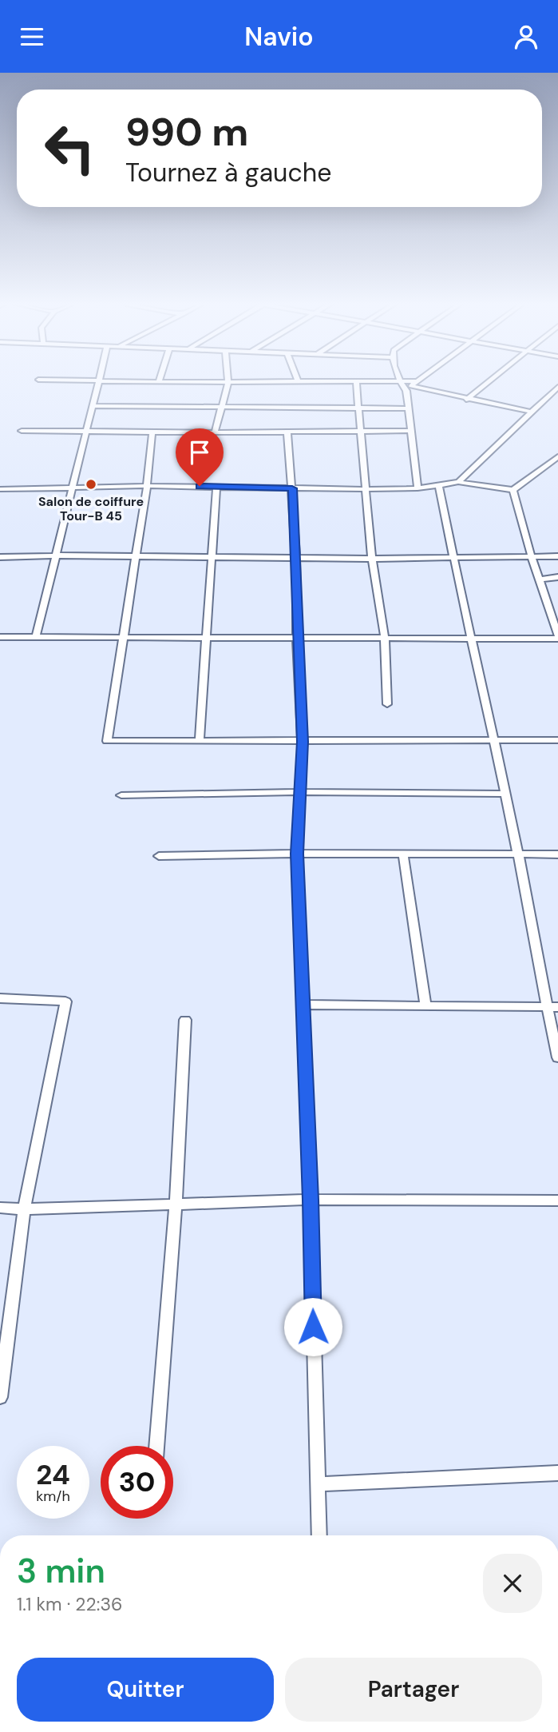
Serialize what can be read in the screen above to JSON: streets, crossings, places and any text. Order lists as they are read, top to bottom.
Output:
{
  "places": ["Salon de coiffure Tour-B 45"],
  "page": {
    "header": "Navio",
    "turn": ["990 m", "Tournez à gauche"],
    "speed": "24 km/h",
    "limit": "30",
    "heading": ["3 min", "1.1 km · 22:36"],
    "buttons": ["Quitter", "Partager"]
  }
}
